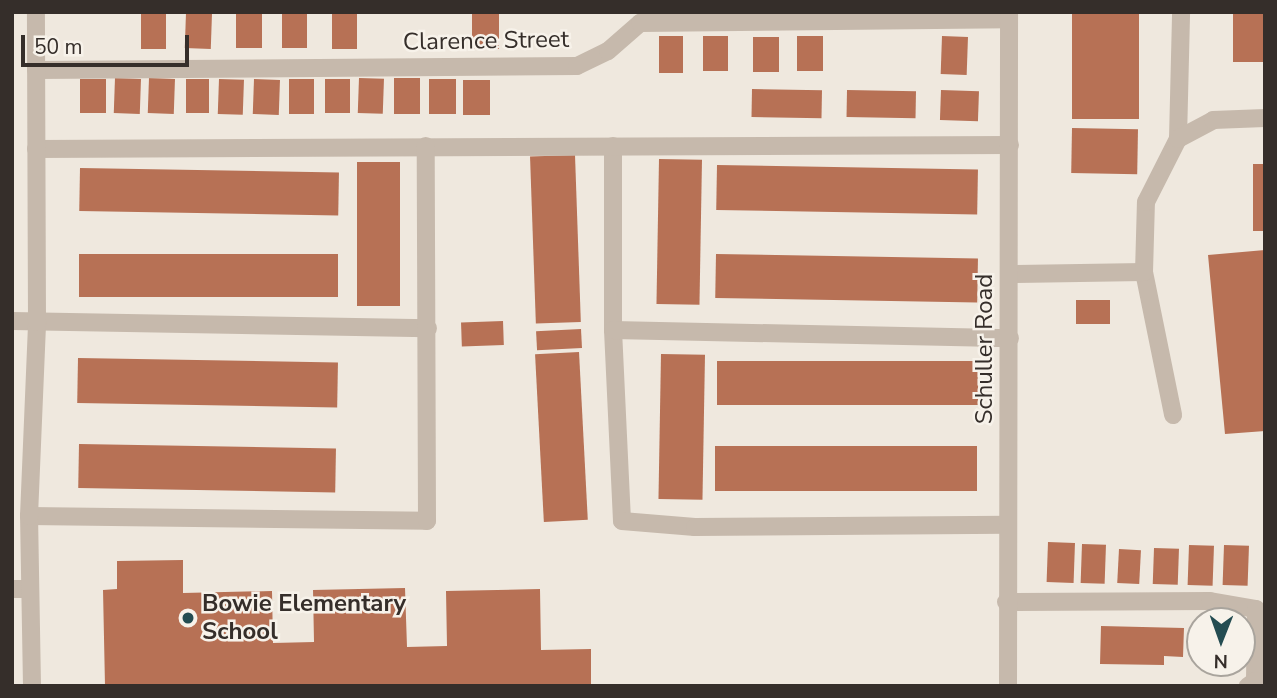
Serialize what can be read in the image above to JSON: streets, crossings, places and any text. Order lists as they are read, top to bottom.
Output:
{
  "streets": {
    "street": ["Clarence Street", "Schuller Road"]
  },
  "crossings": [
    ["Clarence Street", "Schuller Road"]
  ],
  "places": ["Bowie Elementary School"],
  "scale_bar": "50 m",
  "north": "bottom"
}
